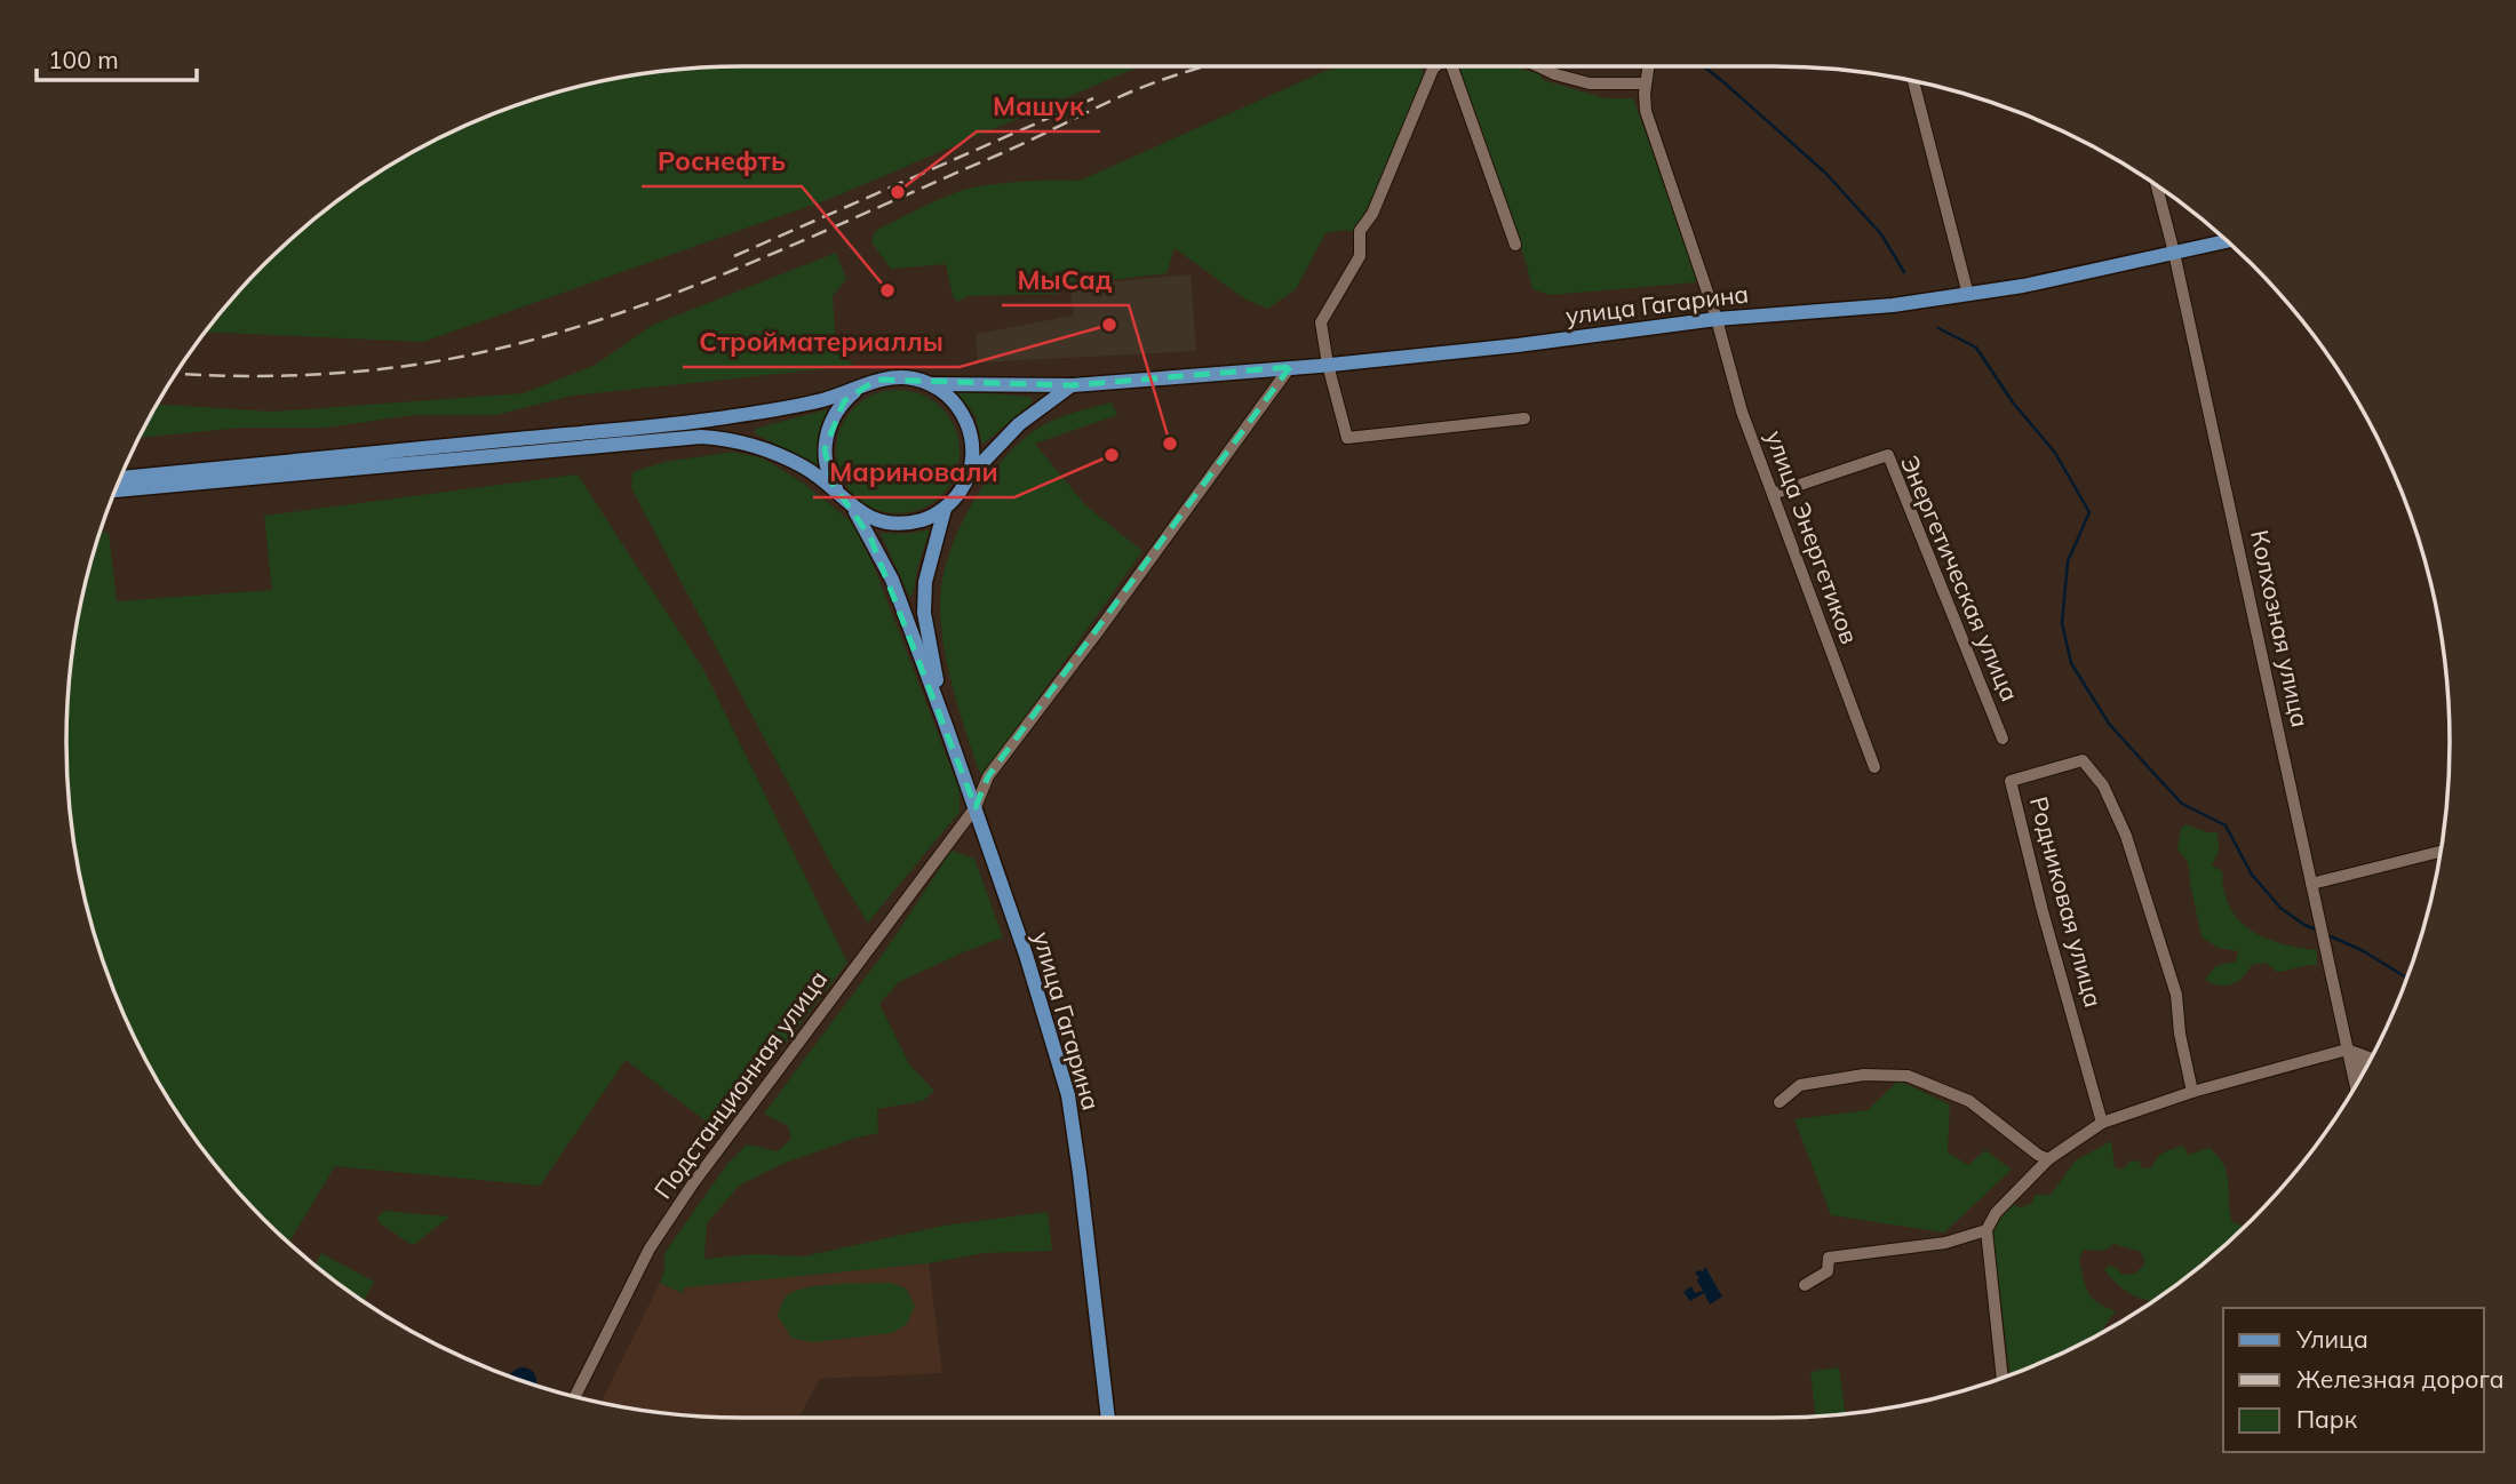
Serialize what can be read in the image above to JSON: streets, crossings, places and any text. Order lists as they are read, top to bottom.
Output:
{
  "streets": {
    "main road": ["улица Гагарина"],
    "street": [
      "улица Энергетиков",
      "Энергетическая улица",
      "Колхозная улица",
      "Родниковая улица",
      "Подстанционная улица"
    ]
  },
  "crossings": [
    ["улица Гагарина", "улица Энергетиков"],
    ["улица Гагарина", "Колхозная улица"],
    ["улица Гагарина", "Подстанционная улица"],
    ["улица Энергетиков", "Энергетическая улица"]
  ],
  "places": [
    "Машук",
    "Роснефть",
    "Стройматериаллы",
    "МыСад",
    "Мариновали"
  ],
  "legend": ["Улица", "Железная дорога", "Парк"],
  "scale_bar": "100 m"
}
